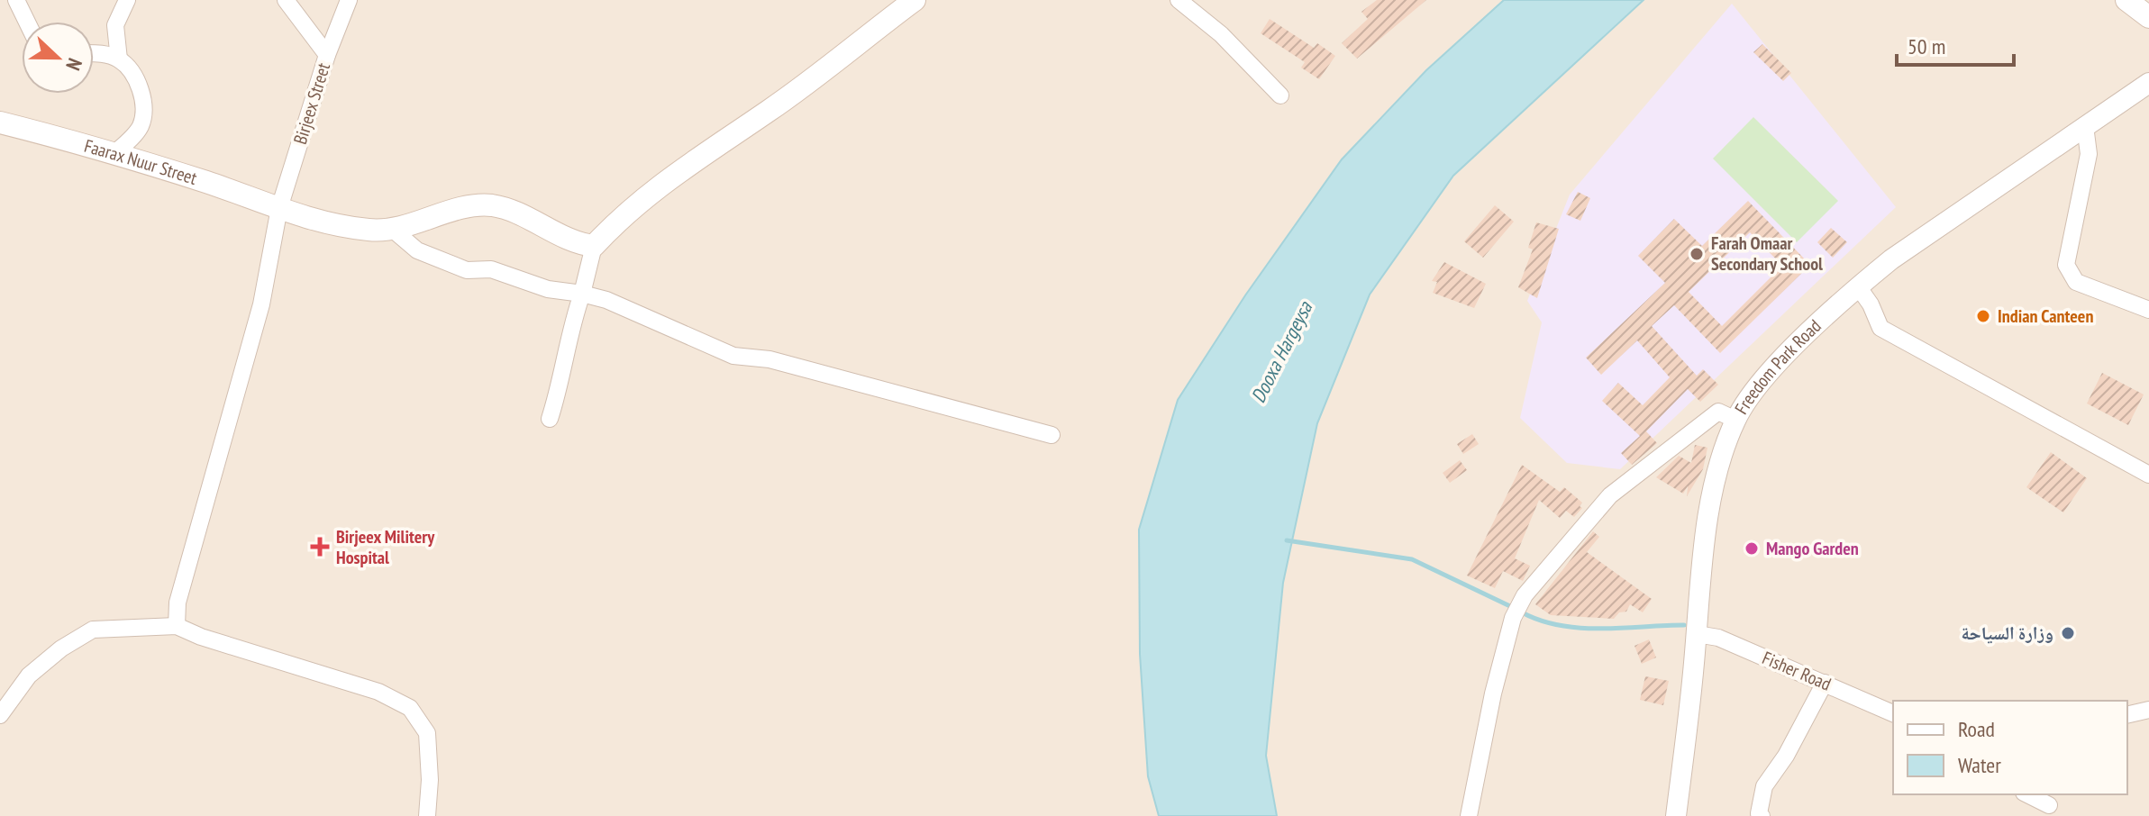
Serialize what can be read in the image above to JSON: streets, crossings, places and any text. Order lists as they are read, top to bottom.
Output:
{
  "streets": {
    "main road": ["Faarax Nuur Street"],
    "street": ["Birjeex Street", "Freedom Park Road", "Fisher Road"]
  },
  "crossings": [
    ["Birjeex Street", "Faarax Nuur Street"],
    ["Freedom Park Road", "Fisher Road"]
  ],
  "water": ["Dooxa Hargeysa"],
  "places": {
    "other": [
      "Farah Omaar Secondary School",
      "Indian Canteen",
      "Mango Garden",
      "وزارة السياحة"
    ],
    "health": ["Birjeex Militery Hospital"]
  },
  "legend": ["Road", "Water"],
  "scale_bar": "50 m",
  "north": "right"
}
